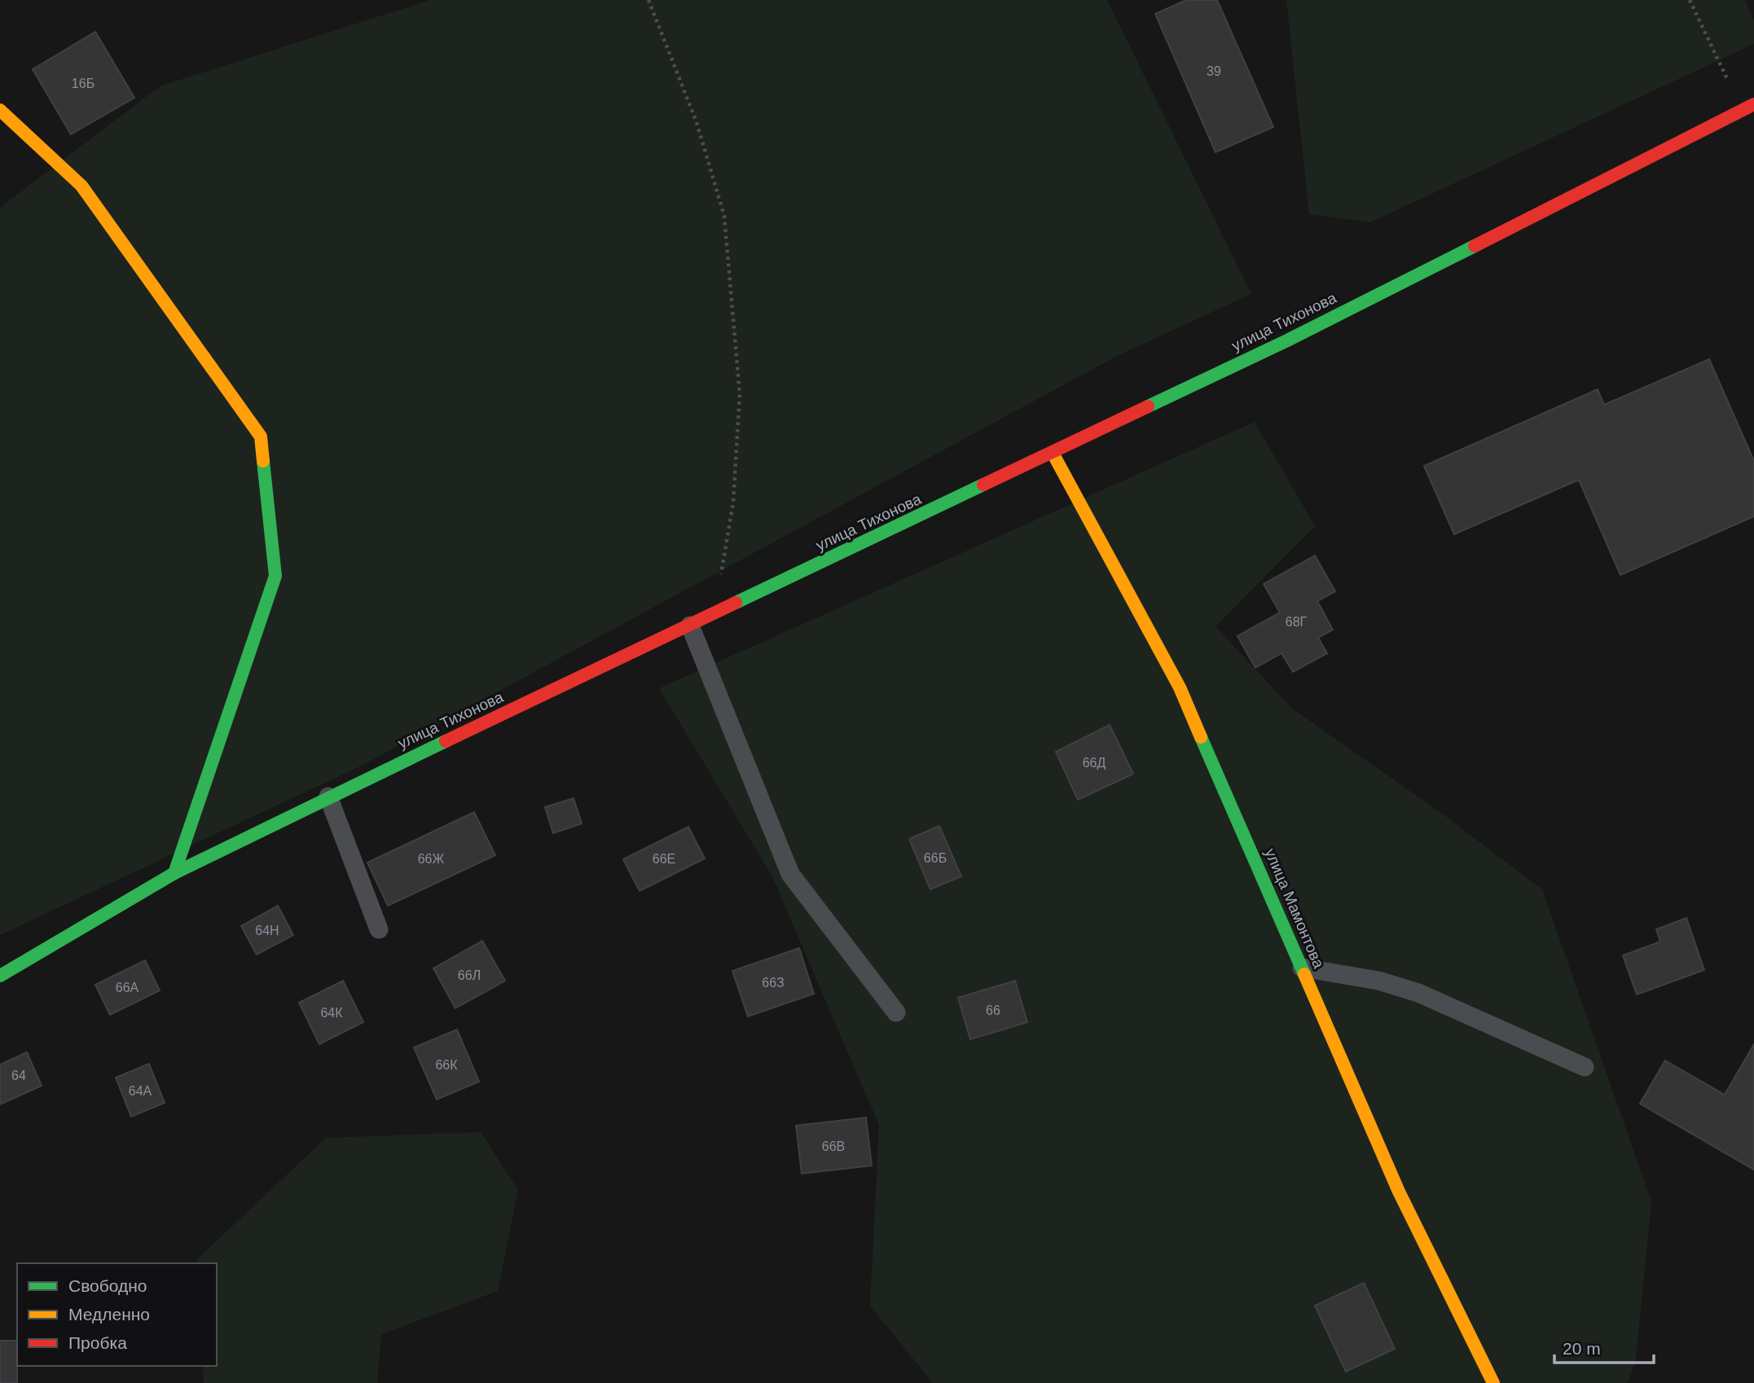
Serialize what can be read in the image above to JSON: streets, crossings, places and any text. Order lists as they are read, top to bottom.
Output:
{
  "streets": {
    "street": ["улица Тихонова", "улица Мамонтова"]
  },
  "crossings": [
    ["улица Тихонова", "улица Мамонтова"]
  ],
  "house_numbers": [
    "39",
    "16Б",
    "68Г",
    "66Д",
    "66Б",
    "66Ж",
    "66Е",
    "64Н",
    "66Л",
    "66З",
    "66А",
    "66",
    "64К",
    "66К",
    "64",
    "64А",
    "66В"
  ],
  "legend": ["Свободно", "Медленно", "Пробка"],
  "scale_bar": "20 m"
}
